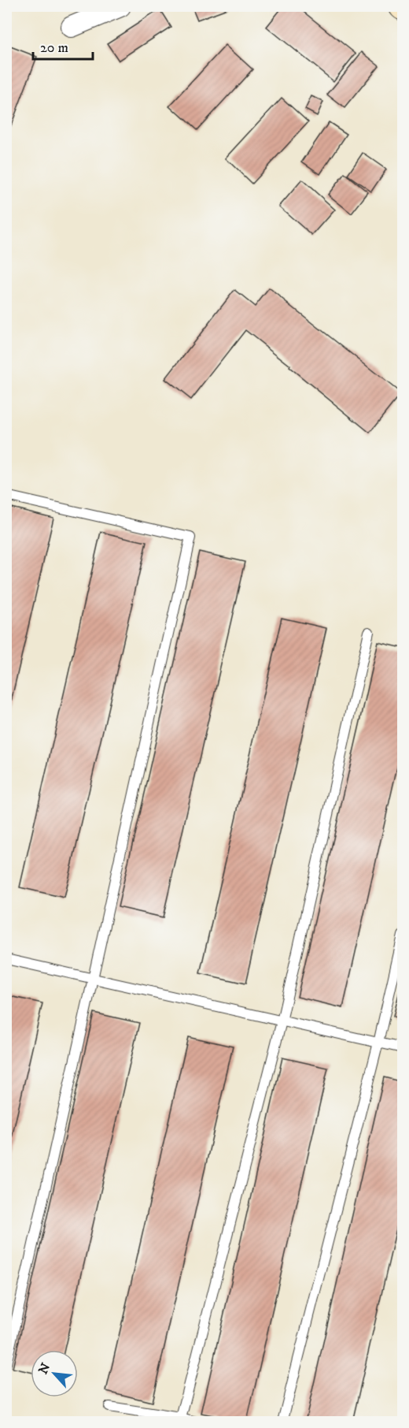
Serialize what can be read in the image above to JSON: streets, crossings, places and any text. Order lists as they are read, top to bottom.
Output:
{
  "scale_bar": "20 m",
  "north": "top left"
}
